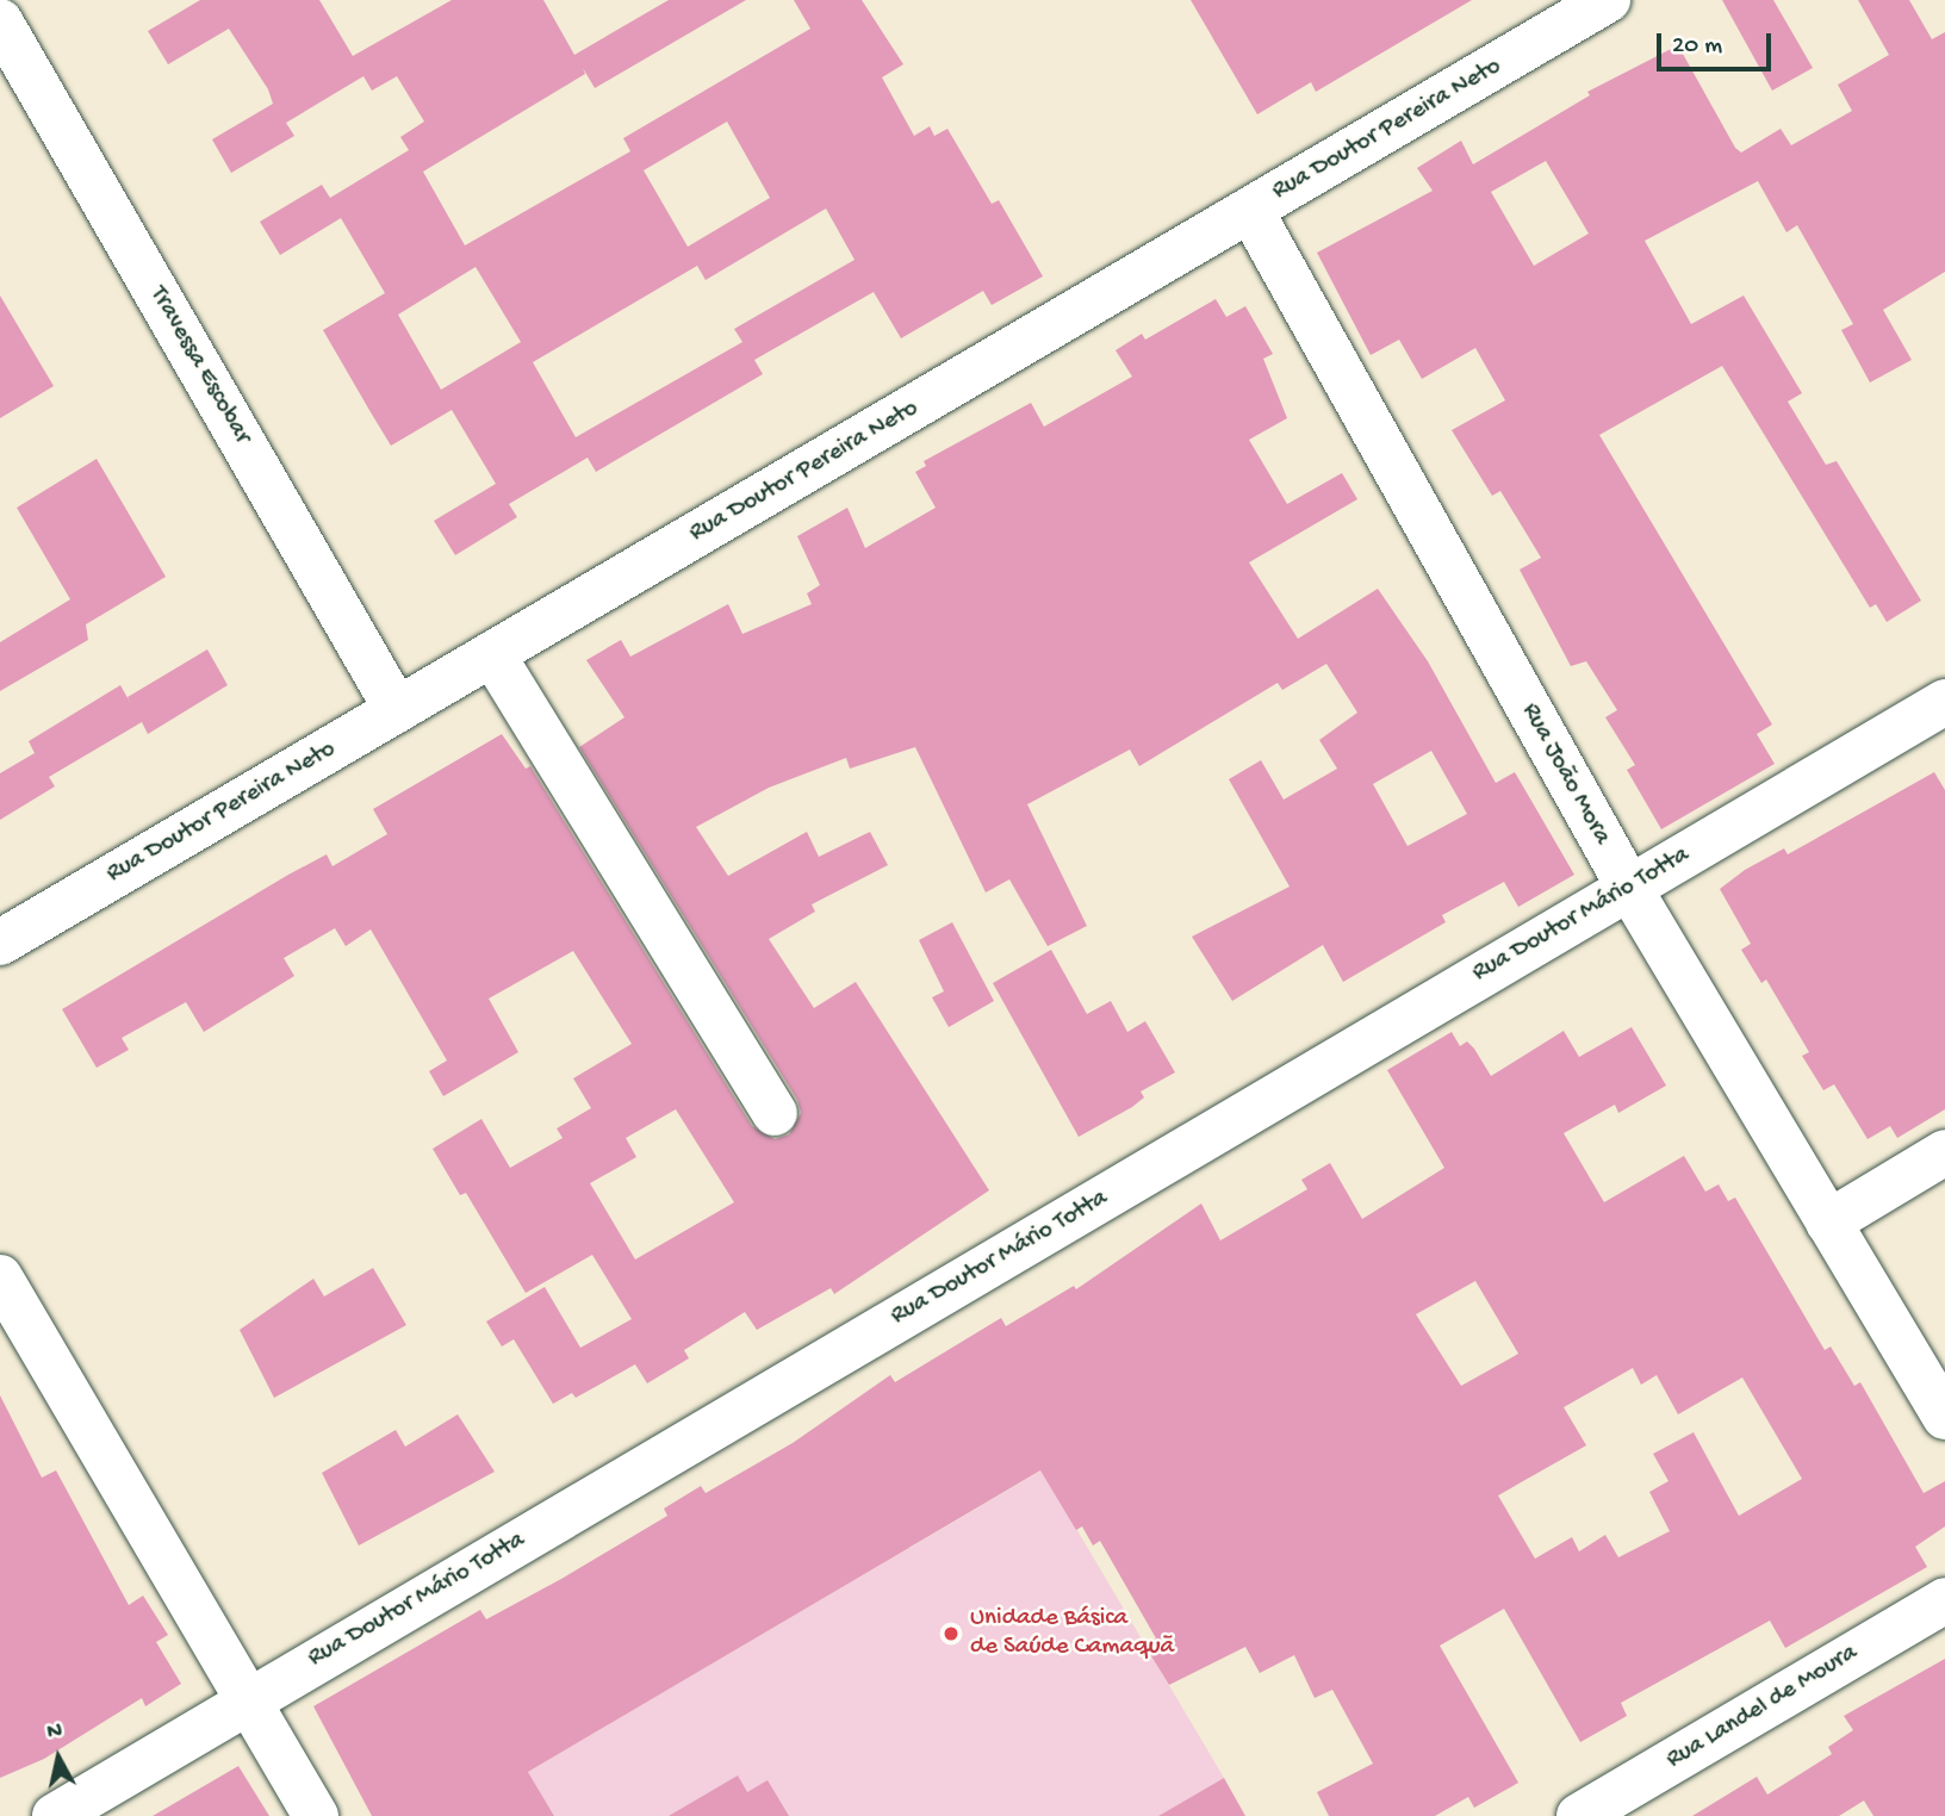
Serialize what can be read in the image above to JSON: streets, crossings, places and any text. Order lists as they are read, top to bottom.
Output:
{
  "streets": {
    "street": [
      "Rua Doutor Pereira Neto",
      "Travessa Escobar",
      "Rua João Mora",
      "Rua Doutor Mário Totta",
      "Rua Landel de Moura"
    ]
  },
  "crossings": [
    ["Rua Doutor Pereira Neto", "Travessa Escobar"],
    ["Rua Doutor Pereira Neto", "Rua João Mora"],
    ["Rua João Mora", "Rua Doutor Mário Totta"]
  ],
  "places": ["Unidade Básica de Saúde Camaquã"],
  "scale_bar": "20 m",
  "north": "top"
}
